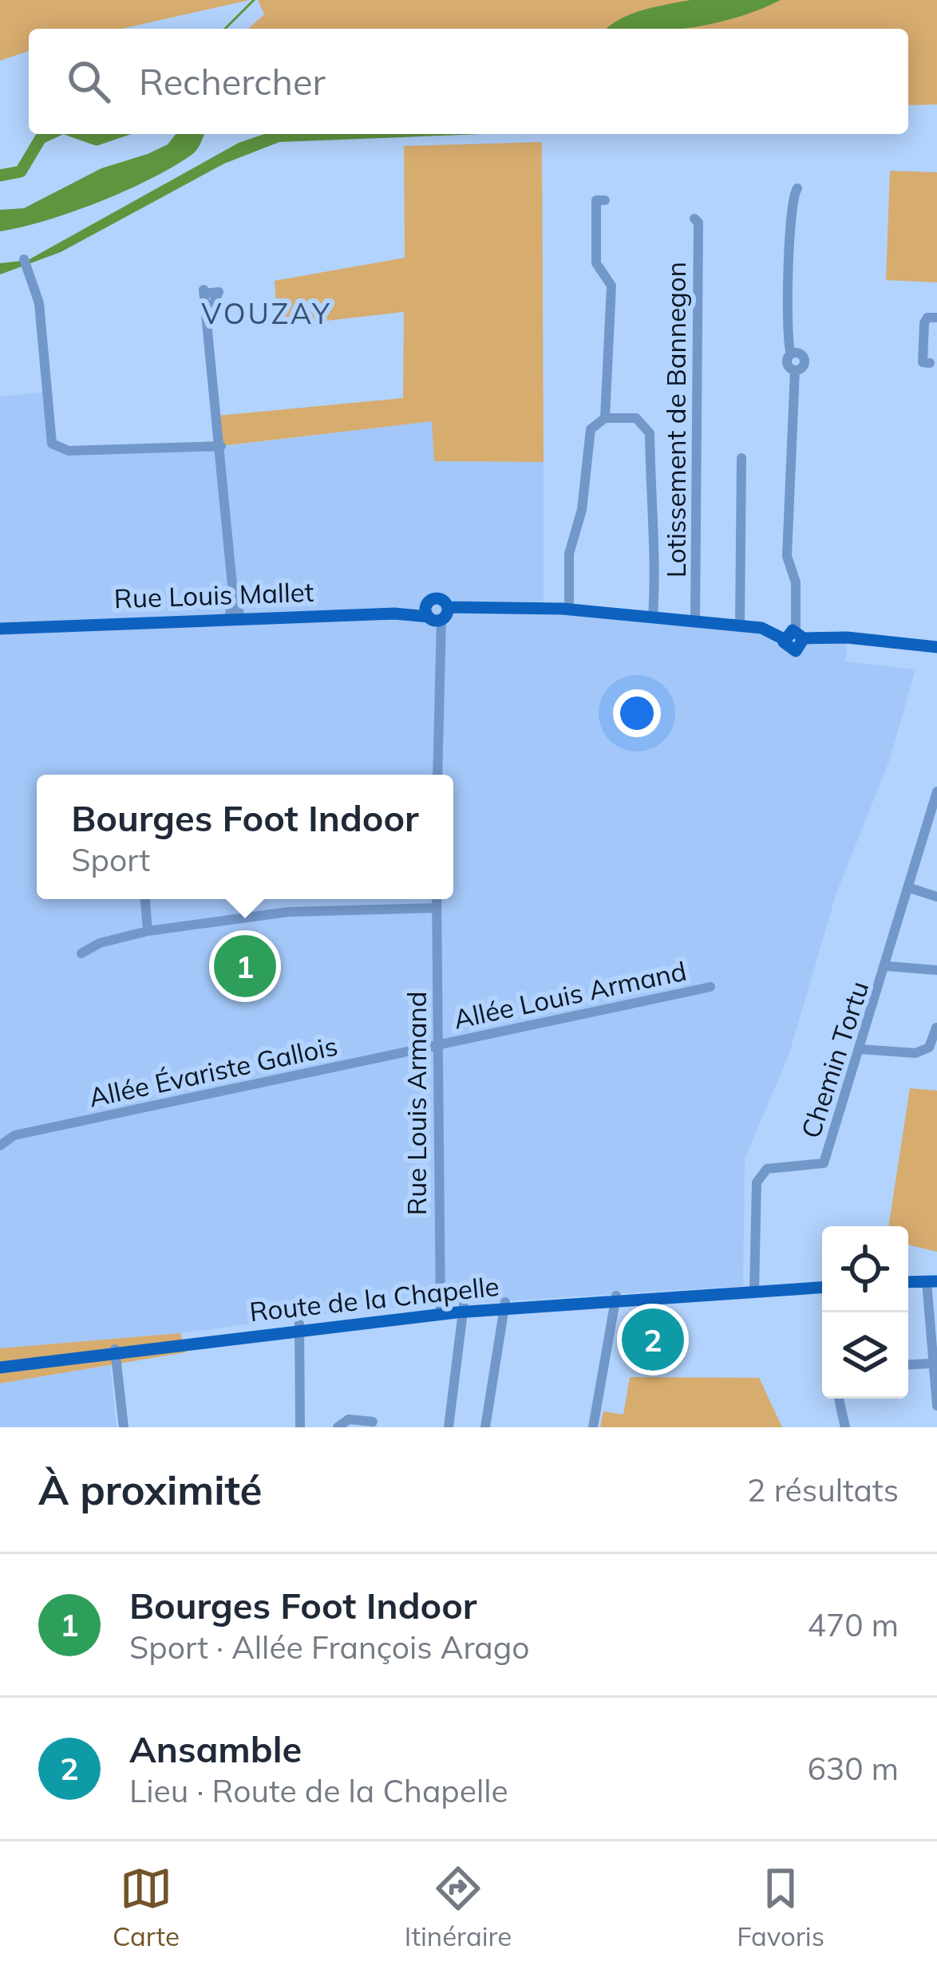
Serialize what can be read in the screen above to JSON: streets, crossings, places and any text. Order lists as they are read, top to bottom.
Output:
{
  "streets": {
    "main road": ["Rue Louis Mallet", "Route de la Chapelle"],
    "street": [
      "Lotissement de Bannegon",
      "Allée Louis Armand",
      "Chemin Tortu",
      "Allée Évariste Gallois",
      "Rue Louis Armand"
    ]
  },
  "crossings": [
    ["Lotissement de Bannegon", "Rue Louis Mallet"],
    ["Allée Louis Armand", "Allée Évariste Gallois"],
    ["Allée Louis Armand", "Rue Louis Armand"],
    ["Chemin Tortu", "Route de la Chapelle"],
    ["Allée Évariste Gallois", "Rue Louis Armand"],
    ["Rue Louis Armand", "Route de la Chapelle"]
  ],
  "districts": ["VOUZAY"],
  "page": {
    "search": "Rechercher",
    "popup": ["Bourges Foot Indoor", "Sport"],
    "pins": ["1", "2"],
    "heading": ["À proximité", "2 résultats"],
    "list": [
      {
        "mark": "1",
        "name": "Bourges Foot Indoor",
        "note": "Sport · Allée François Arago",
        "value": "470 m"
      },
      {
        "mark": "2",
        "name": "Ansamble",
        "note": "Lieu · Route de la Chapelle",
        "value": "630 m"
      }
    ],
    "nav": ["Carte", "Itinéraire", "Favoris"]
  }
}
